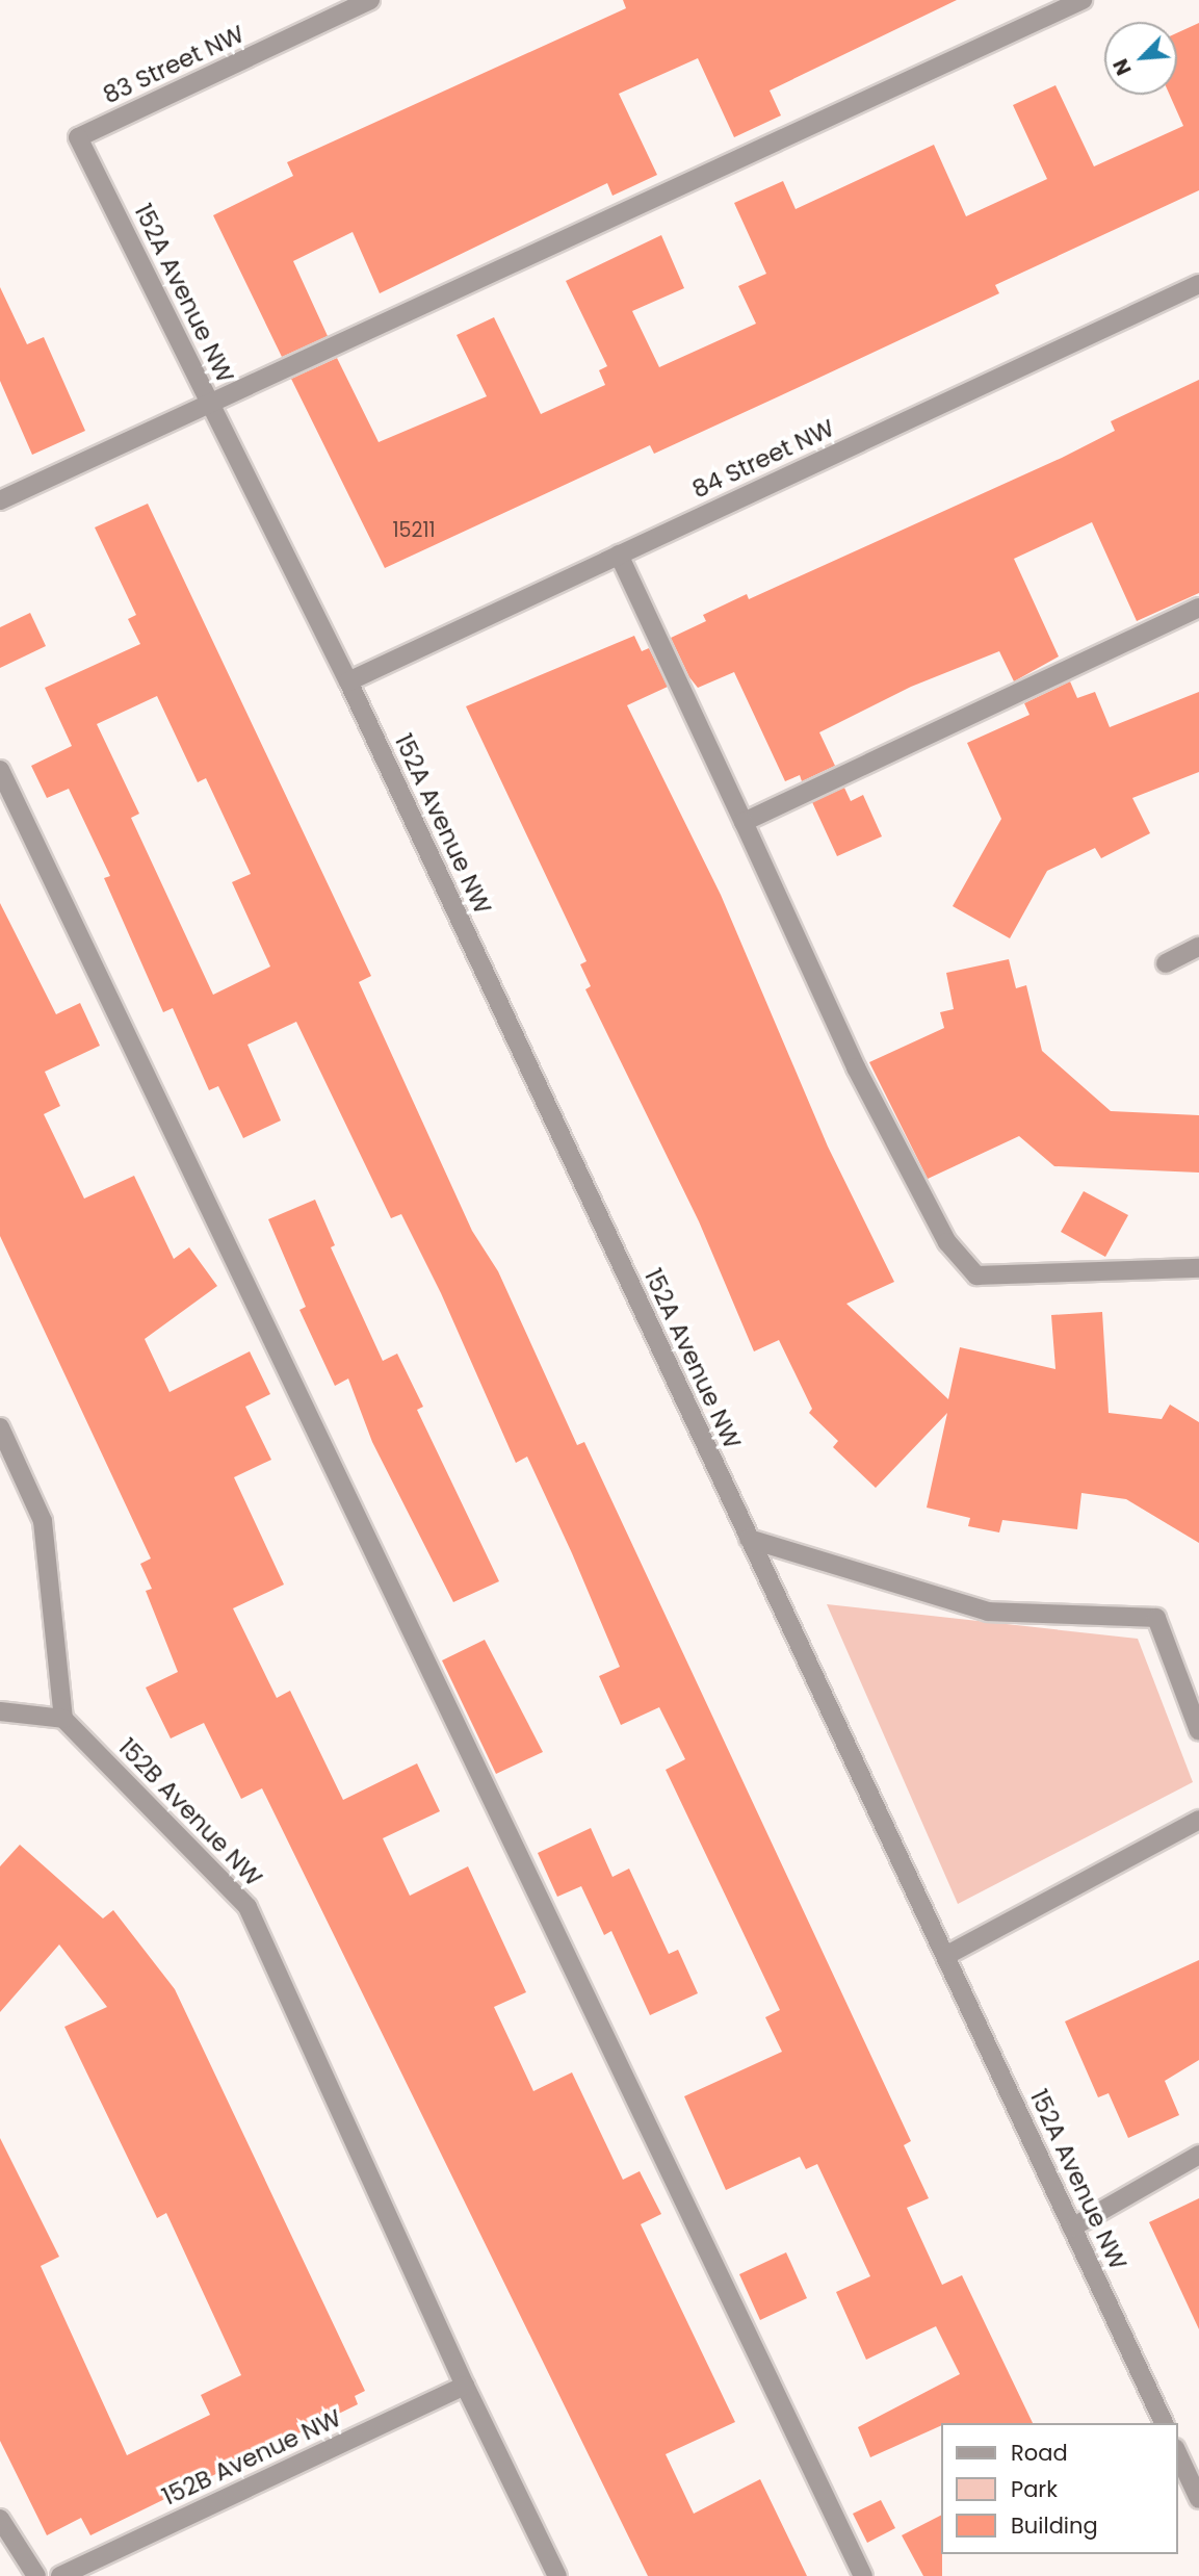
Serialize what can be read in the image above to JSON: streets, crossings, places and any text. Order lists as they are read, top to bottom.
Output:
{
  "streets": {
    "street": [
      "83 Street NW",
      "152A Avenue NW",
      "84 Street NW",
      "152B Avenue NW"
    ]
  },
  "crossings": [
    ["83 Street NW", "152A Avenue NW"],
    ["152A Avenue NW", "84 Street NW"]
  ],
  "house_numbers": ["15211"],
  "legend": ["Road", "Park", "Building"],
  "north": "bottom left"
}
